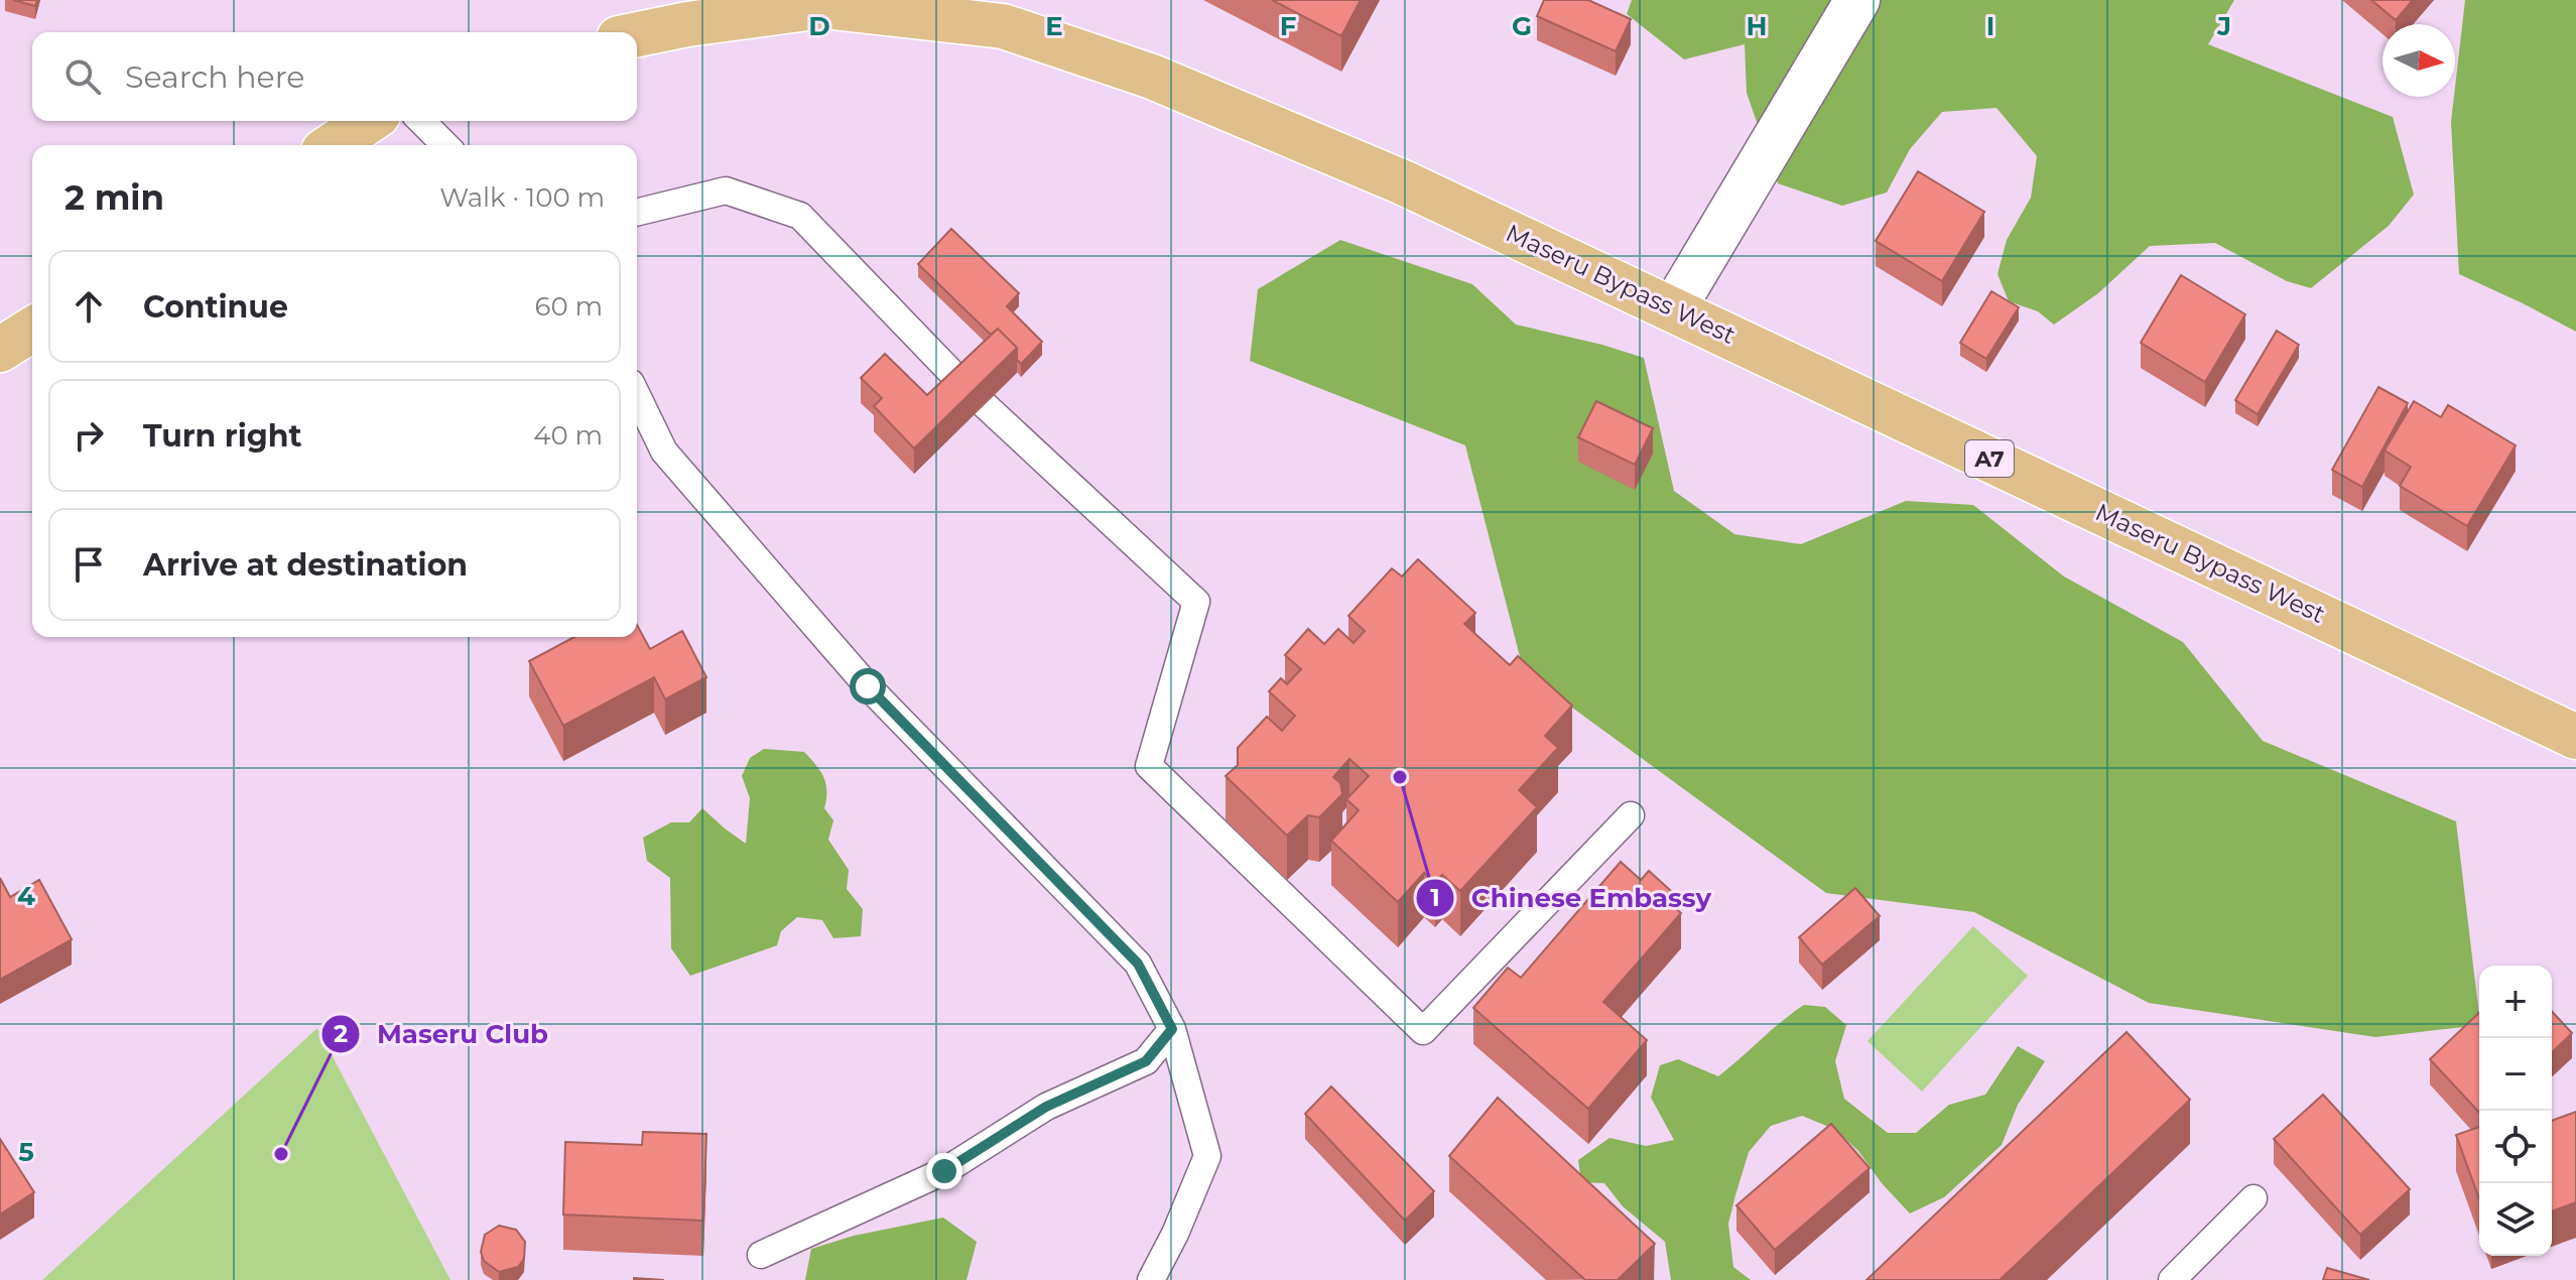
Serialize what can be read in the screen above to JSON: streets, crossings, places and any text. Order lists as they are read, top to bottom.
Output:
{
  "streets": {
    "main road": ["Maseru Bypass West", "A7"]
  },
  "places": ["Chinese Embassy", "Maseru Club"],
  "north": "right",
  "page": {
    "search": "Search here",
    "heading": ["2 min", "Walk · 100 m"],
    "list": [
      ["Continue", "60 m"],
      ["Turn right", "40 m"],
      "Arrive at destination"
    ],
    "map_buttons": ["+", "−"]
  },
  "grid": {
    "columns": [
      "D",
      "E",
      "F",
      "G",
      "H",
      "I",
      "J"
    ],
    "rows": ["4", "5"]
  }
}
